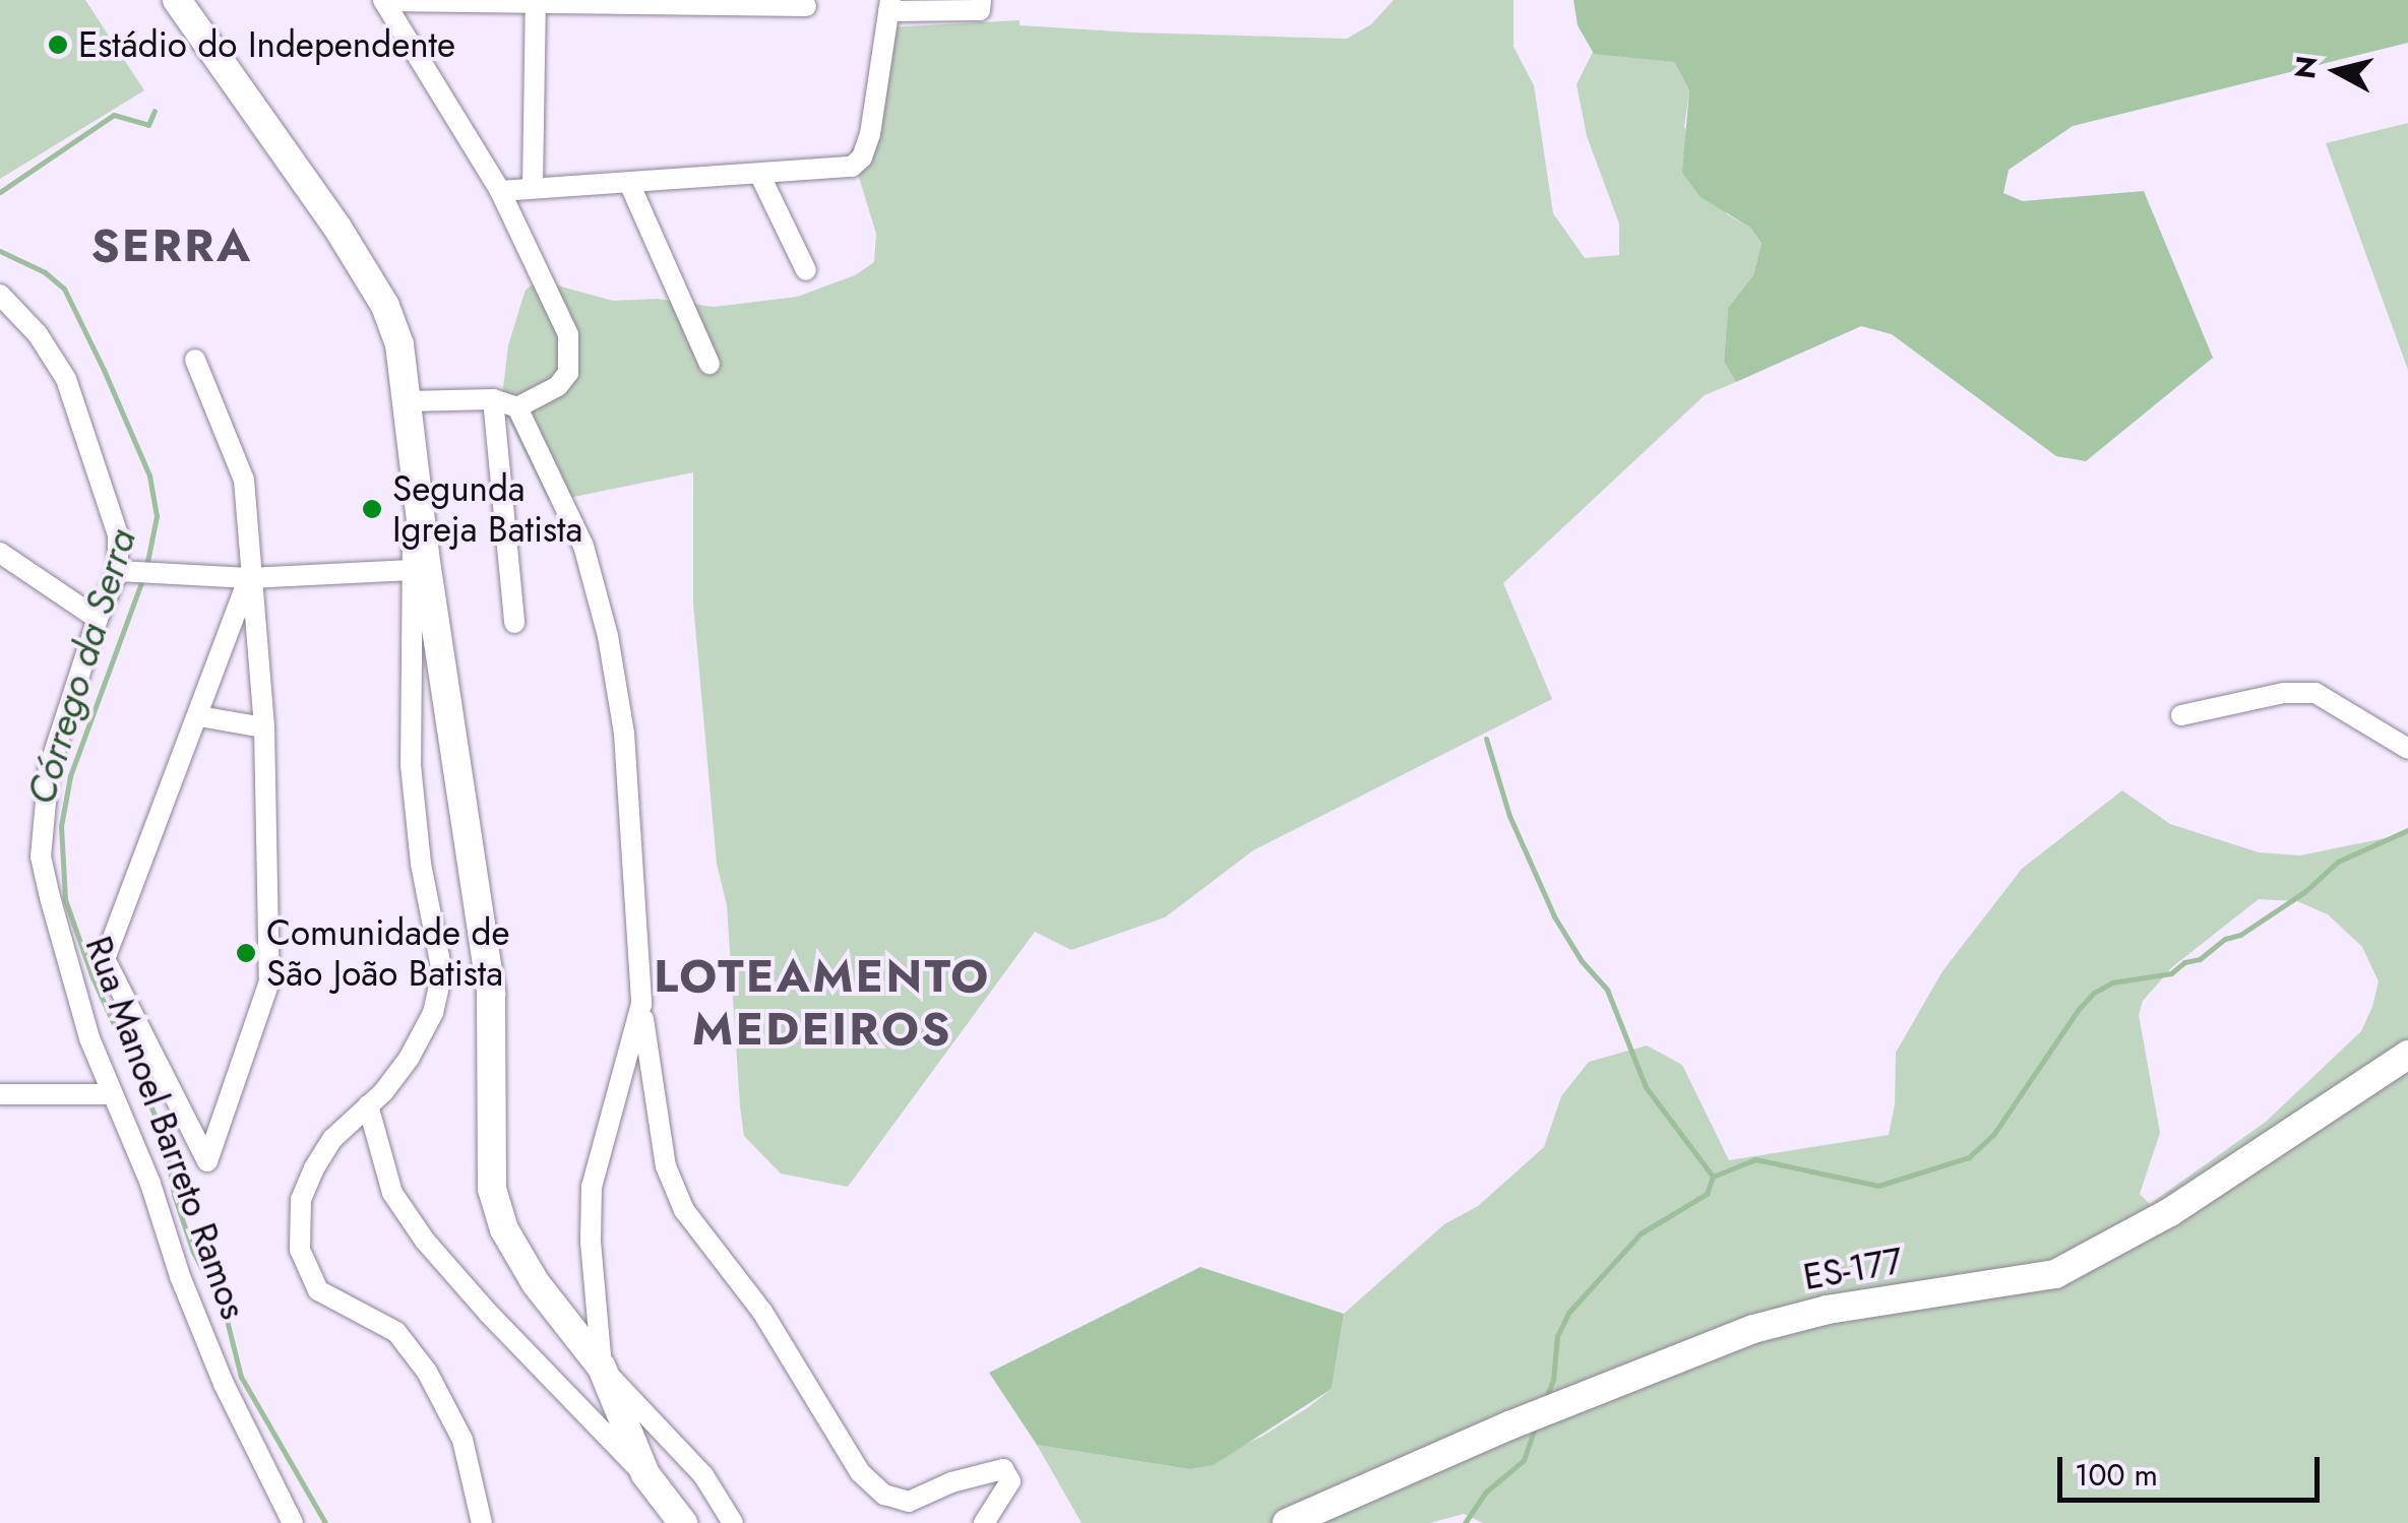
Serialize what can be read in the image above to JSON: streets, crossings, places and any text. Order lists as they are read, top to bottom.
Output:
{
  "streets": {
    "main road": ["ES-177"],
    "street": ["Rua Manoel Barreto Ramos"]
  },
  "districts": ["SERRA", "LOTEAMENTO MEDEIROS"],
  "water": ["Córrego da Serra"],
  "places": ["Estádio do Independente", "Segunda Igreja Batista", "Comunidade de São João Batista"],
  "scale_bar": "100 m",
  "north": "left"
}
